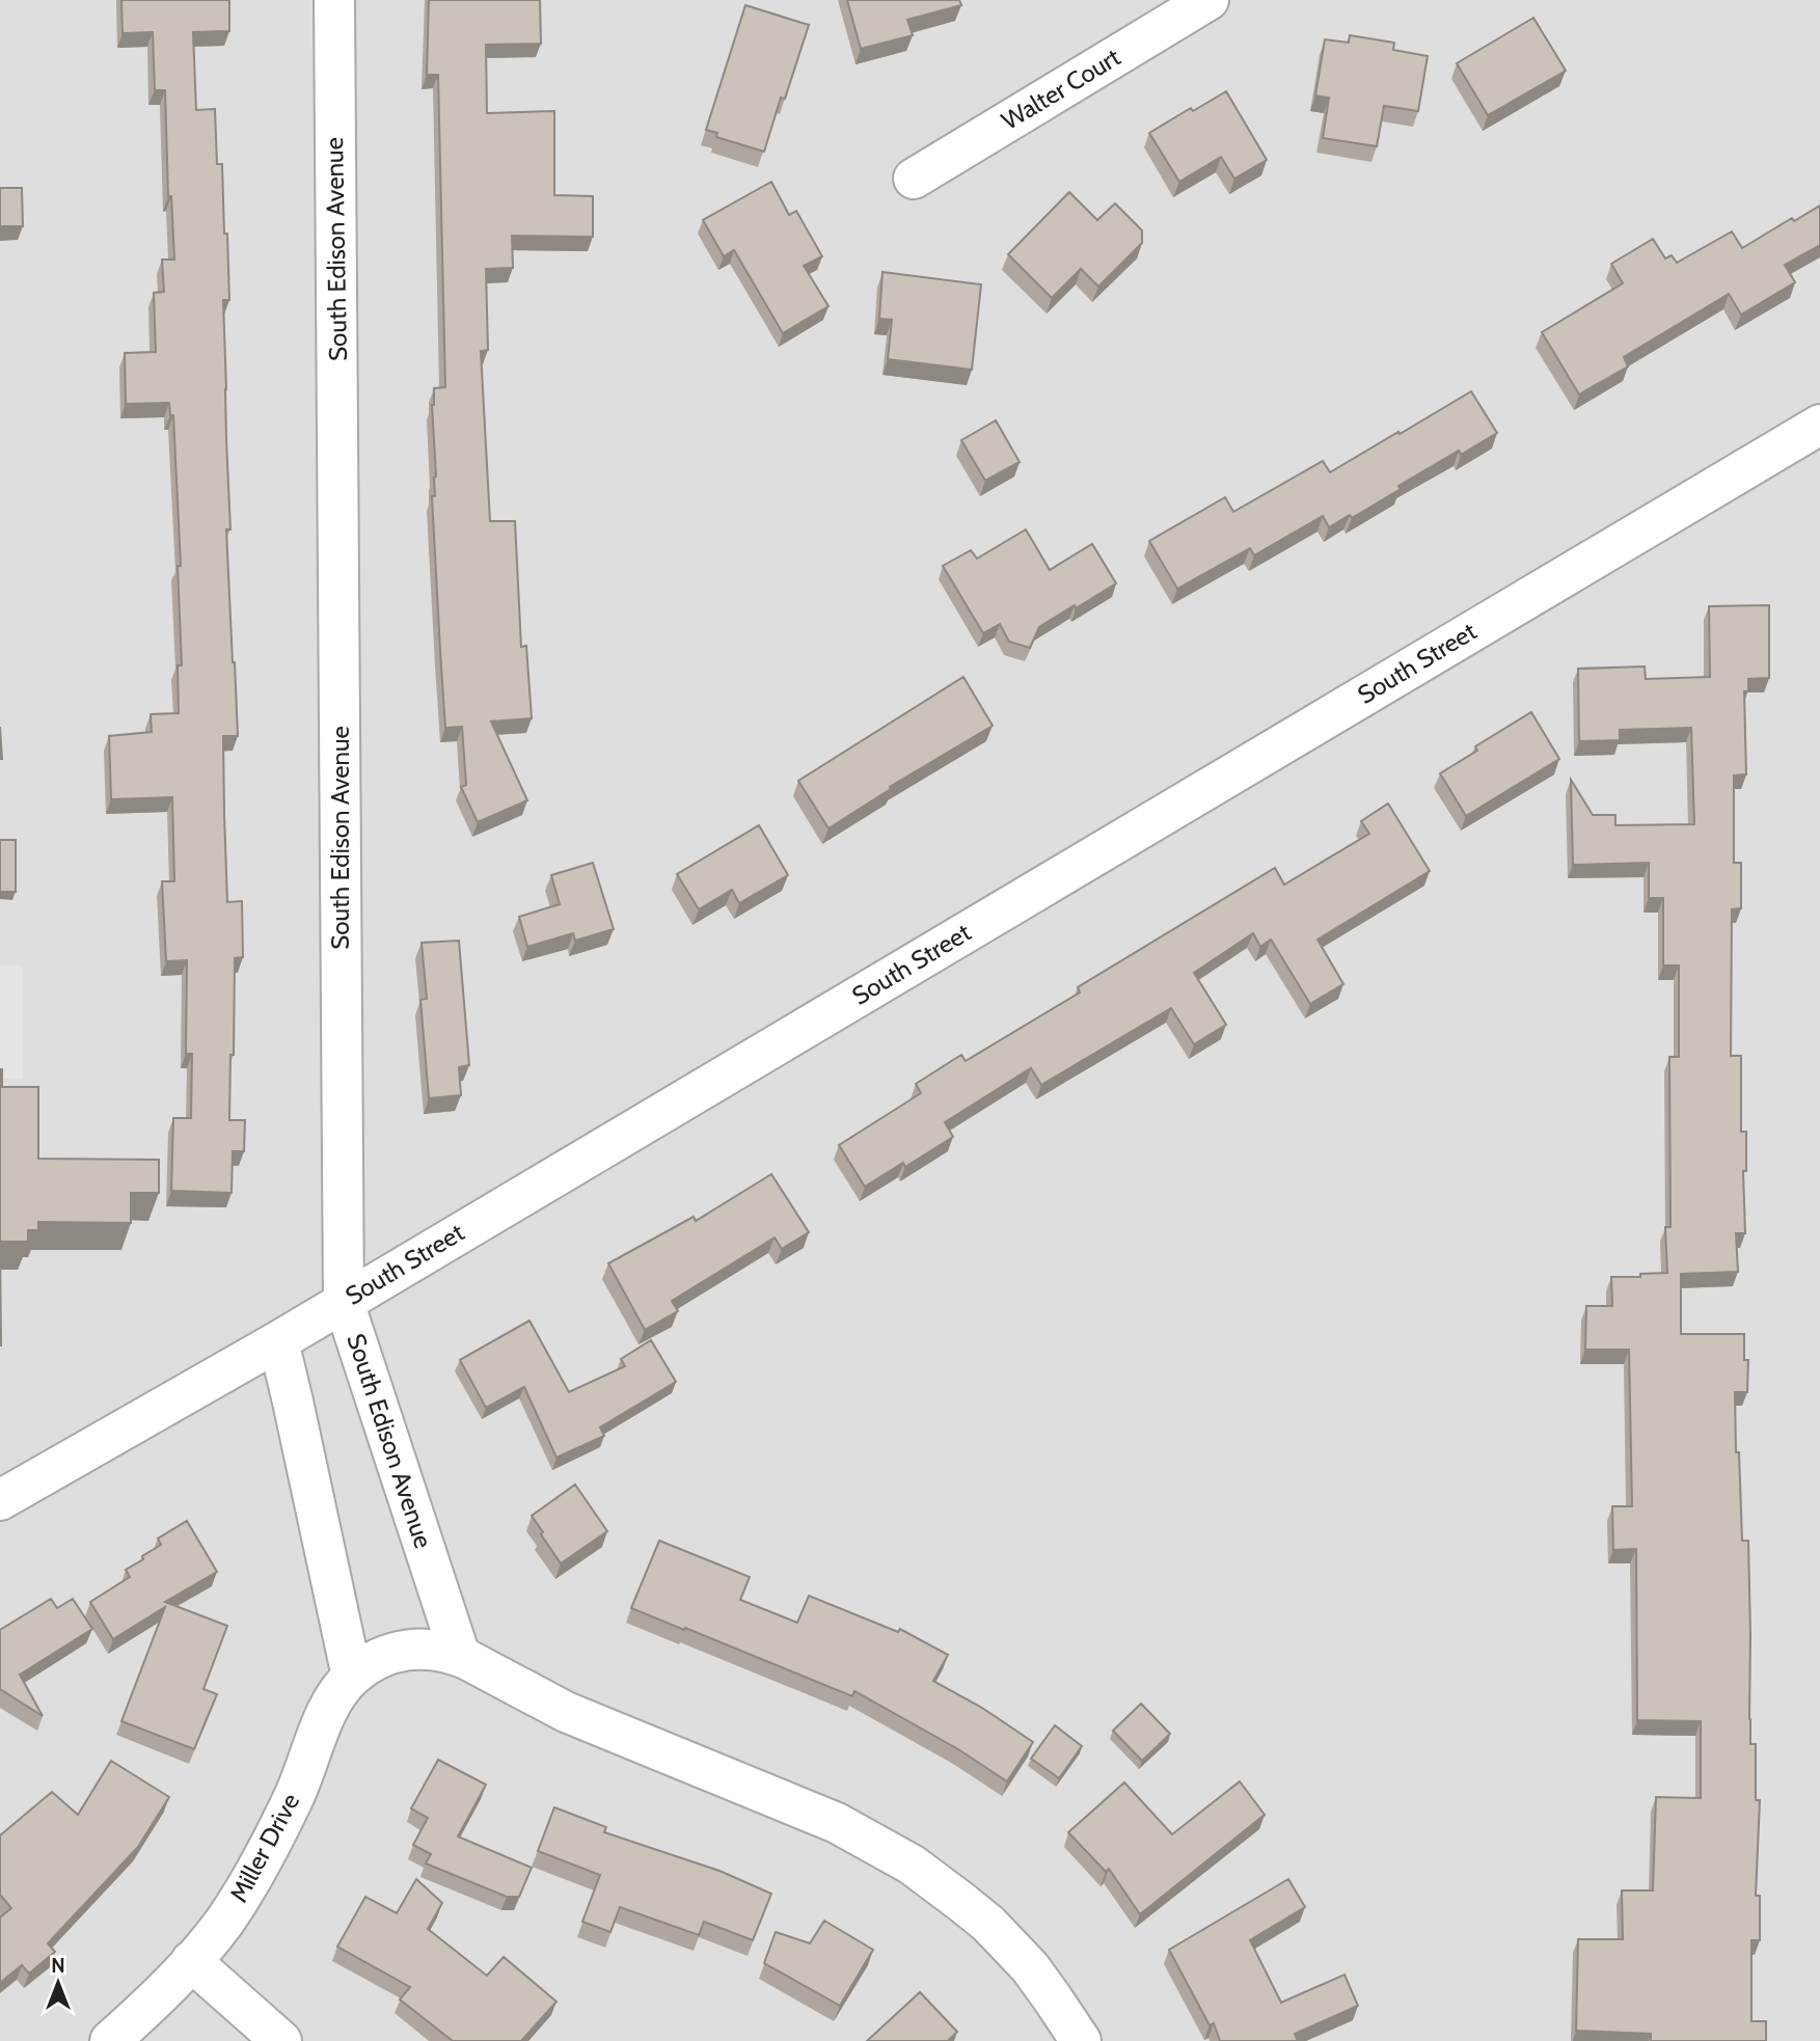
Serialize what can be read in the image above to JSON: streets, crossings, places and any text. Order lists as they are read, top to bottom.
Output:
{
  "streets": {
    "street": [
      "Walter Court",
      "South Edison Avenue",
      "South Street",
      "Miller Drive"
    ]
  },
  "crossings": [
    ["South Edison Avenue", "South Street"],
    ["South Edison Avenue", "Miller Drive"]
  ],
  "north": "top"
}
